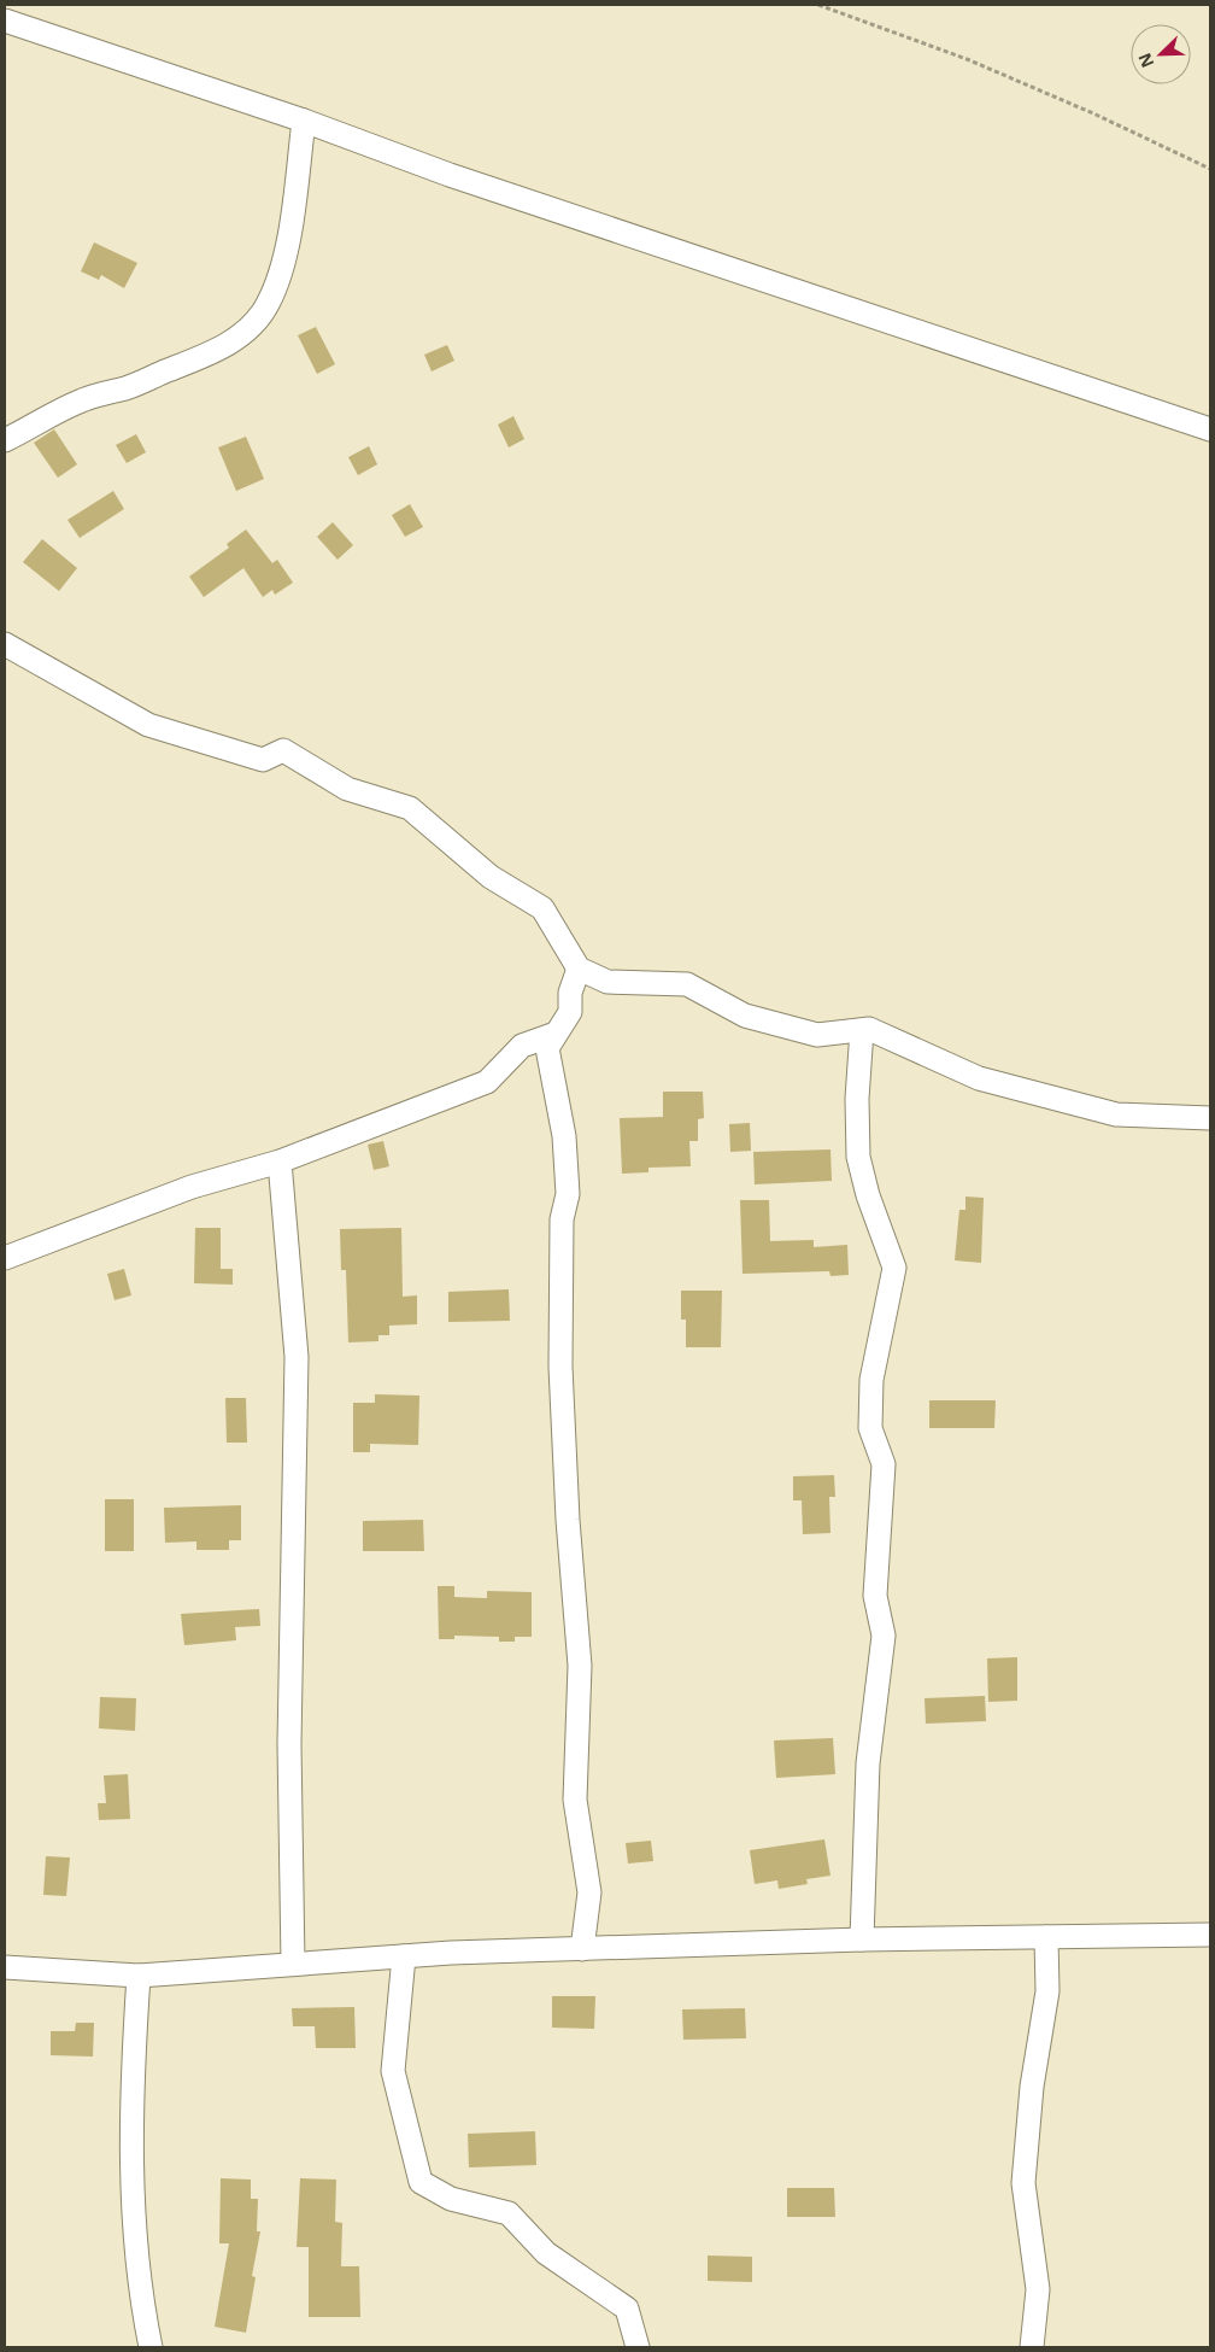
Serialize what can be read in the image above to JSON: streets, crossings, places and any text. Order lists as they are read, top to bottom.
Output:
{
  "north": "bottom left"
}
